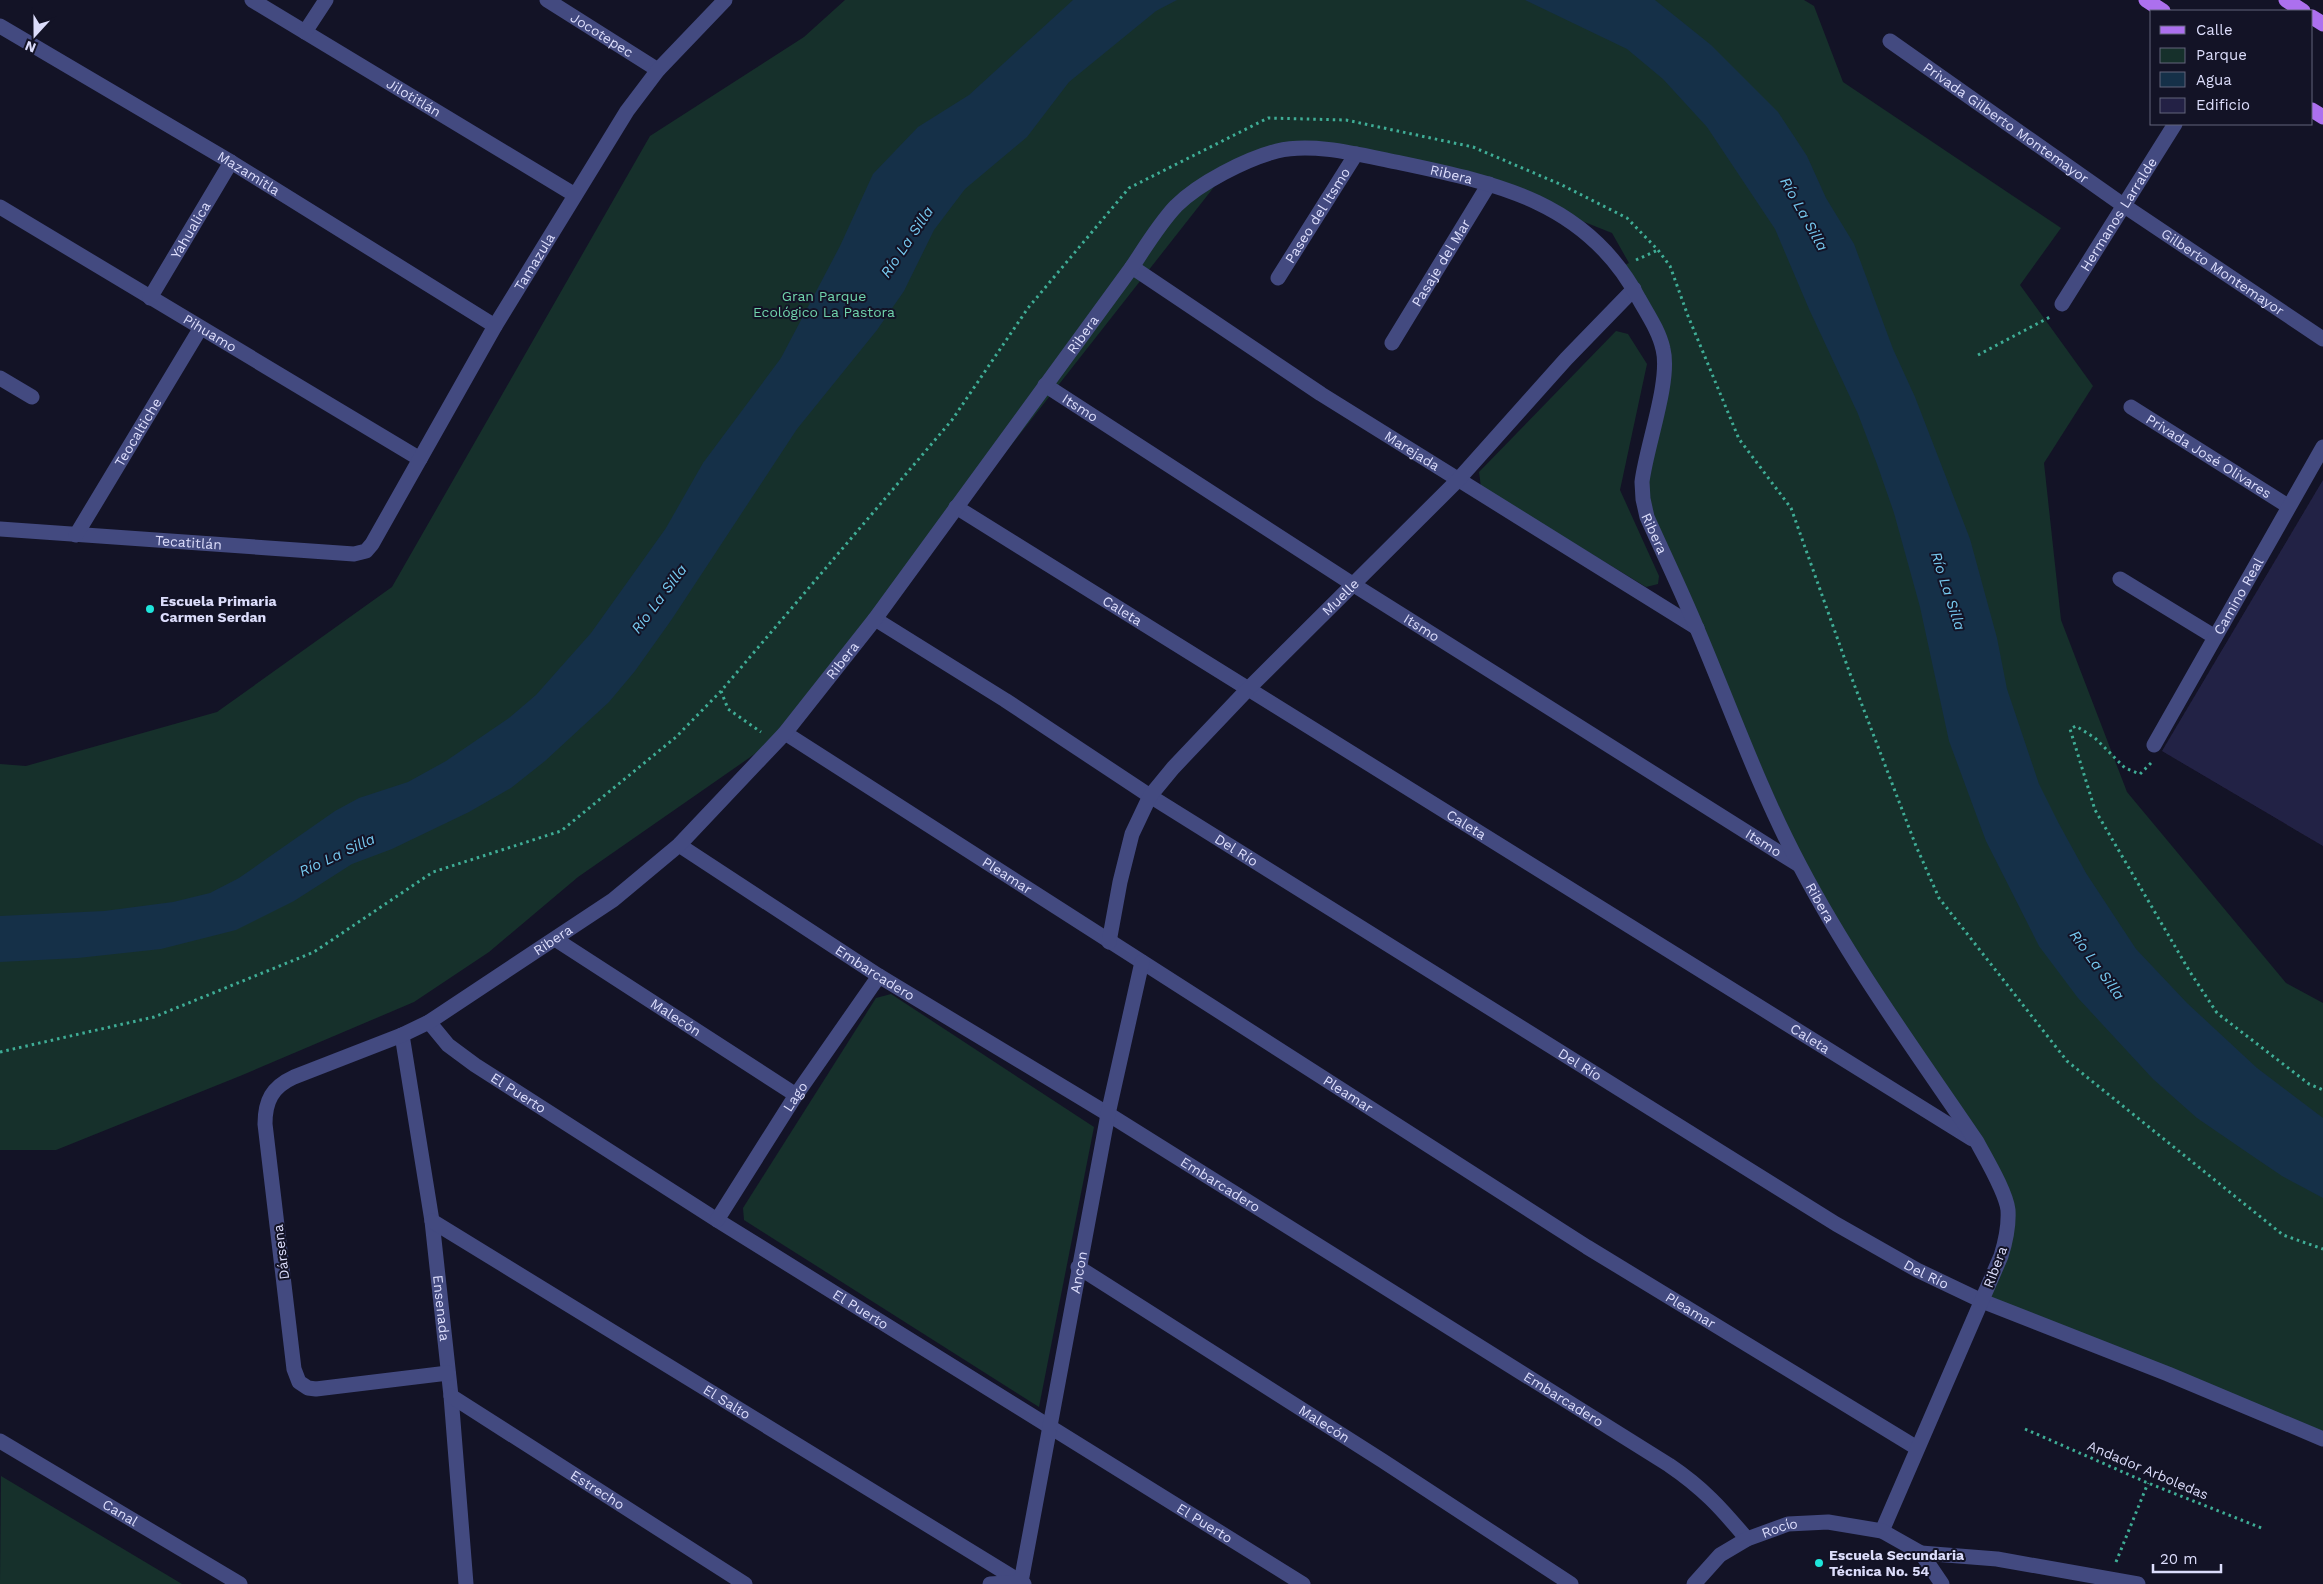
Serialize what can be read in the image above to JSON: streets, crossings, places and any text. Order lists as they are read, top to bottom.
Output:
{
  "streets": {
    "street": [
      "Jocotepec",
      "Jilotitlán",
      "Privada Gilberto Montemayor",
      "Mazamitla",
      "Ribera",
      "Hermanos Larralde",
      "Paseo del Itsmo",
      "Yahualica",
      "Tamazula",
      "Pasaje del Mar",
      "Gilberto Montemayor",
      "Pihuamo",
      "Itsmo",
      "Teocaltiche",
      "Marejada",
      "Privada José Olivares",
      "Tecatitlán",
      "Camino Real",
      "Muelle",
      "Caleta",
      "Del Río",
      "Pleamar",
      "Embarcadero",
      "Malecón",
      "El Puerto",
      "Lago",
      "Dársena",
      "Ancon",
      "Ensenada",
      "El Salto",
      "Estrecho",
      "Canal",
      "Rocío"
    ],
    "path": ["Andador Arboledas"]
  },
  "crossings": [
    ["Jocotepec", "Tamazula"],
    ["Jilotitlán", "Tamazula"],
    ["Privada Gilberto Montemayor", "Hermanos Larralde"],
    ["Privada Gilberto Montemayor", "Gilberto Montemayor"],
    ["Mazamitla", "Yahualica"],
    ["Mazamitla", "Tamazula"],
    ["Ribera", "Paseo del Itsmo"],
    ["Ribera", "Pasaje del Mar"],
    ["Ribera", "Itsmo"],
    ["Ribera", "Marejada"],
    ["Ribera", "Muelle"],
    ["Ribera", "Caleta"],
    ["Ribera", "Del Río"],
    ["Ribera", "Pleamar"],
    ["Ribera", "Embarcadero"],
    ["Ribera", "Malecón"],
    ["Ribera", "El Puerto"],
    ["Ribera", "Dársena"],
    ["Ribera", "Ensenada"],
    ["Ribera", "Rocío"],
    ["Hermanos Larralde", "Gilberto Montemayor"],
    ["Yahualica", "Pihuamo"],
    ["Tamazula", "Pihuamo"],
    ["Tamazula", "Tecatitlán"],
    ["Pihuamo", "Teocaltiche"],
    ["Itsmo", "Muelle"],
    ["Teocaltiche", "Tecatitlán"],
    ["Marejada", "Muelle"],
    ["Privada José Olivares", "Camino Real"],
    ["Muelle", "Caleta"],
    ["Muelle", "Del Río"],
    ["Muelle", "Pleamar"],
    ["Pleamar", "Ancon"],
    ["Embarcadero", "Lago"],
    ["Embarcadero", "Ancon"],
    ["Embarcadero", "Rocío"],
    ["Malecón", "Lago"],
    ["Malecón", "Ancon"],
    ["El Puerto", "Lago"],
    ["El Puerto", "Ancon"],
    ["Dársena", "Ensenada"],
    ["Ancon", "El Salto"],
    ["Ensenada", "El Salto"],
    ["Ensenada", "Estrecho"]
  ],
  "water": ["Río La Silla"],
  "parks": ["Gran Parque Ecológico La Pastora"],
  "places": ["Escuela Primaria Carmen Serdan", "Escuela Secundaria Técnica No. 54"],
  "legend": [
    "Calle",
    "Parque",
    "Agua",
    "Edificio"
  ],
  "scale_bar": "20 m",
  "north": "bottom"
}
